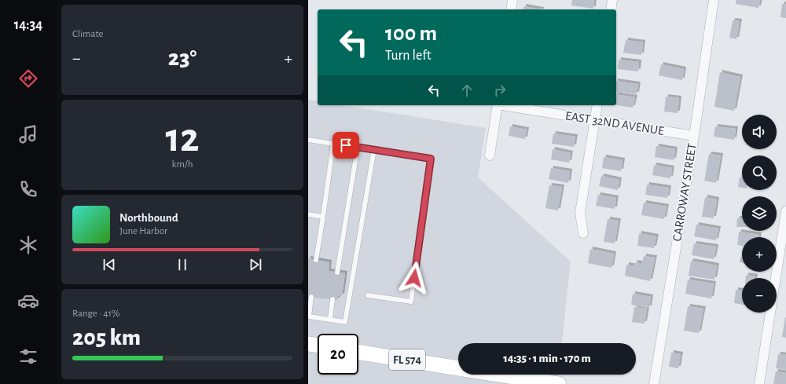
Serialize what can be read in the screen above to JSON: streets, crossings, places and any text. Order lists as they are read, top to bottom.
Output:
{
  "streets": {
    "main road": ["FL 574"],
    "street": ["EAST 32ND AVENUE", "CARROWAY STREET"]
  },
  "crossings": [
    ["EAST 32ND AVENUE", "CARROWAY STREET"]
  ],
  "page": {
    "tabs": "14:34",
    "tile": [
      "Climate",
      ["12", "km/h"],
      ["Range · 41%", "205 km"]
    ],
    "turn": ["100 m", "Turn left"],
    "heat": ["−", "23°", "+"],
    "map_buttons": ["+", "−"],
    "song": ["Northbound", "June Harbor"],
    "limit": "20",
    "trip": "14:35 · 1 min · 170 m"
  }
}
